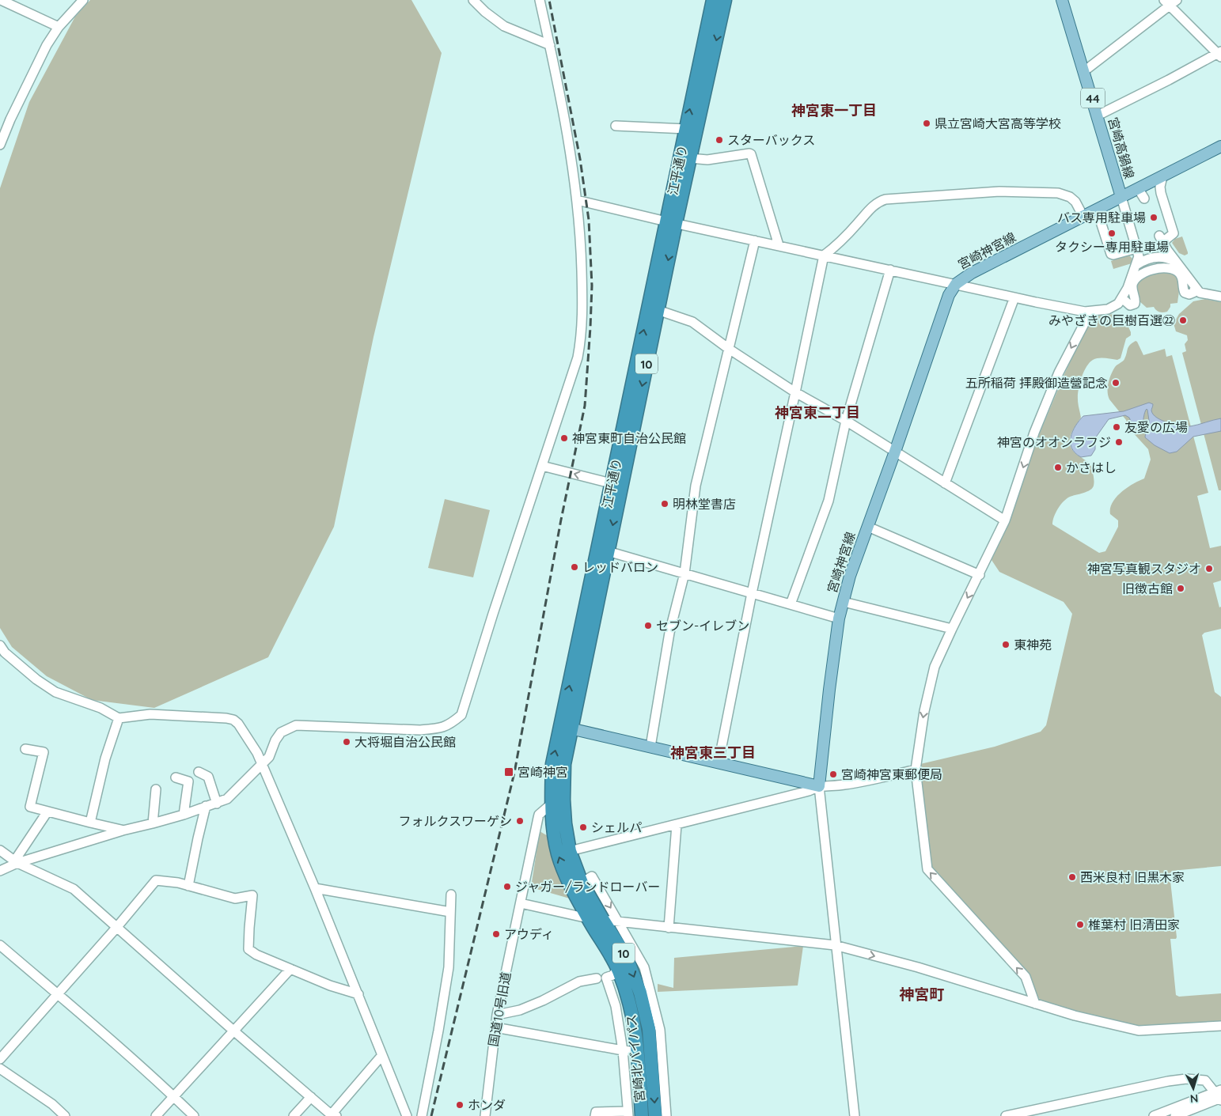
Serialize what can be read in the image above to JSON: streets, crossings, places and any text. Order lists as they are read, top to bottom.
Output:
{
  "streets": {
    "highway": ["江平通り", "10", "宮崎北バイパス"],
    "main road": ["44", "宮崎高鍋線", "宮崎神宮線"],
    "street": ["国道10号旧道"]
  },
  "crossings": [
    ["宮崎高鍋線", "宮崎神宮線"],
    ["江平通り", "国道10号旧道"],
    ["江平通り", "宮崎北バイパス"],
    ["国道10号旧道", "宮崎北バイパス"]
  ],
  "districts": [
    "神宮東一丁目",
    "神宮東二丁目",
    "神宮東三丁目",
    "神宮町"
  ],
  "places": {
    "other": [
      "県立宮崎大宮高等学校",
      "スターバックス",
      "バス専用駐車場",
      "タクシー専用駐車場",
      "みやざきの巨樹百選㉒",
      "五所稲荷 拝殿御造營記念",
      "友愛の広場",
      "神宮東町自治公民館",
      "神宮のオオシラフジ",
      "かさはし",
      "明林堂書店",
      "レッドバロン",
      "神宮写真観スタジオ",
      "旧徴古館",
      "セブン-イレブン",
      "東神苑",
      "大将堀自治公民館",
      "宮崎神宮東郵便局",
      "フォルクスワーゲン",
      "シェルパ",
      "西米良村 旧黒木家",
      "ジャガー/ランドローバー",
      "椎葉村 旧清田家",
      "アウディ",
      "ホンダ"
    ],
    "transit": ["宮崎神宮"]
  },
  "north": "bottom"
}
